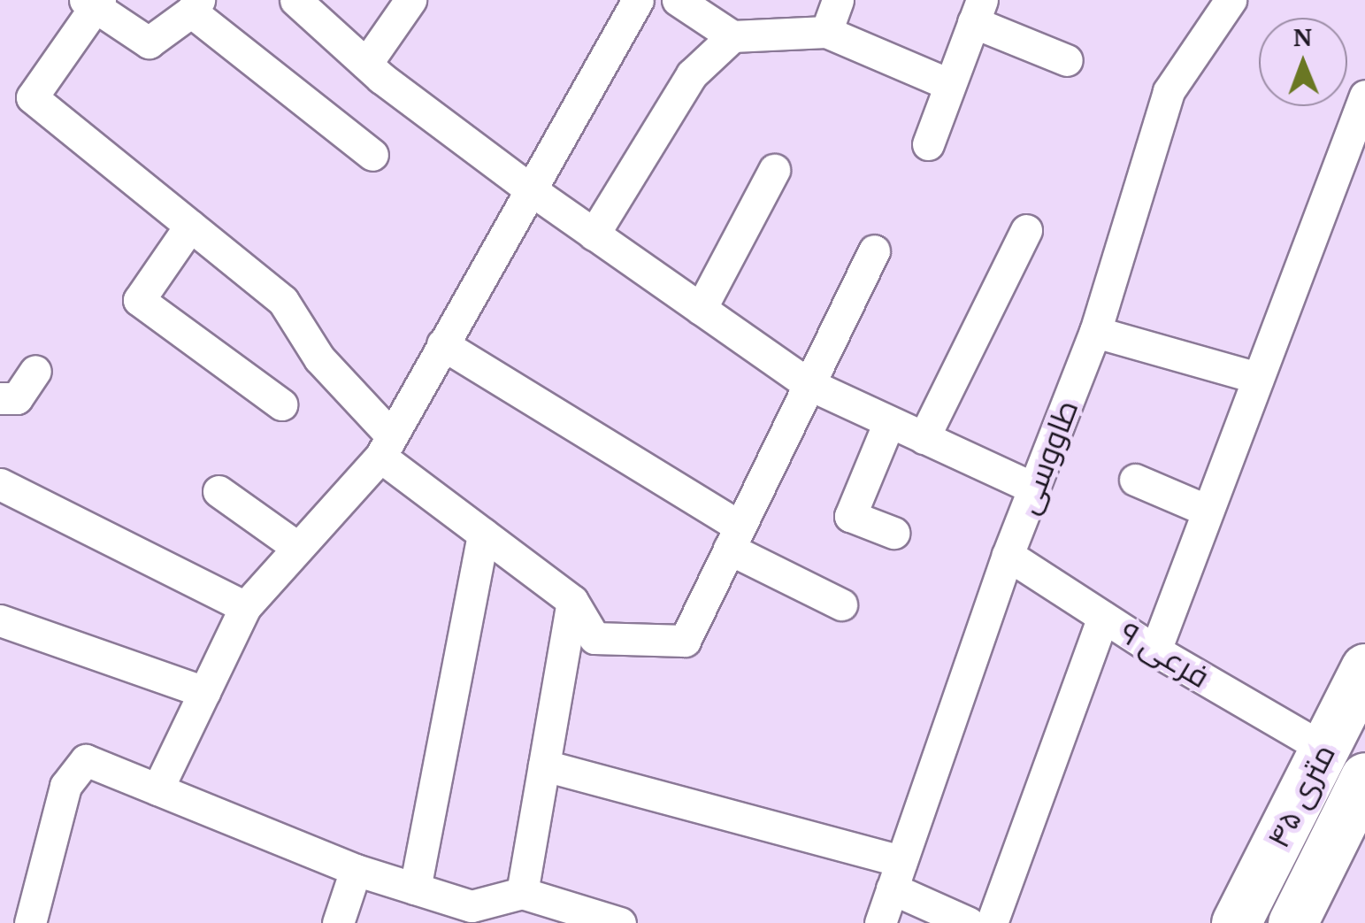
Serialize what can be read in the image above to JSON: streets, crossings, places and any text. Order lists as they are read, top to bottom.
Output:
{
  "streets": {
    "main road": ["۴۵ متری"],
    "street": ["طاووسی", "فرعی ۹"]
  },
  "crossings": [
    ["طاووسی", "فرعی ۹"],
    ["فرعی ۹", "۴۵ متری"]
  ],
  "north": "top"
}
